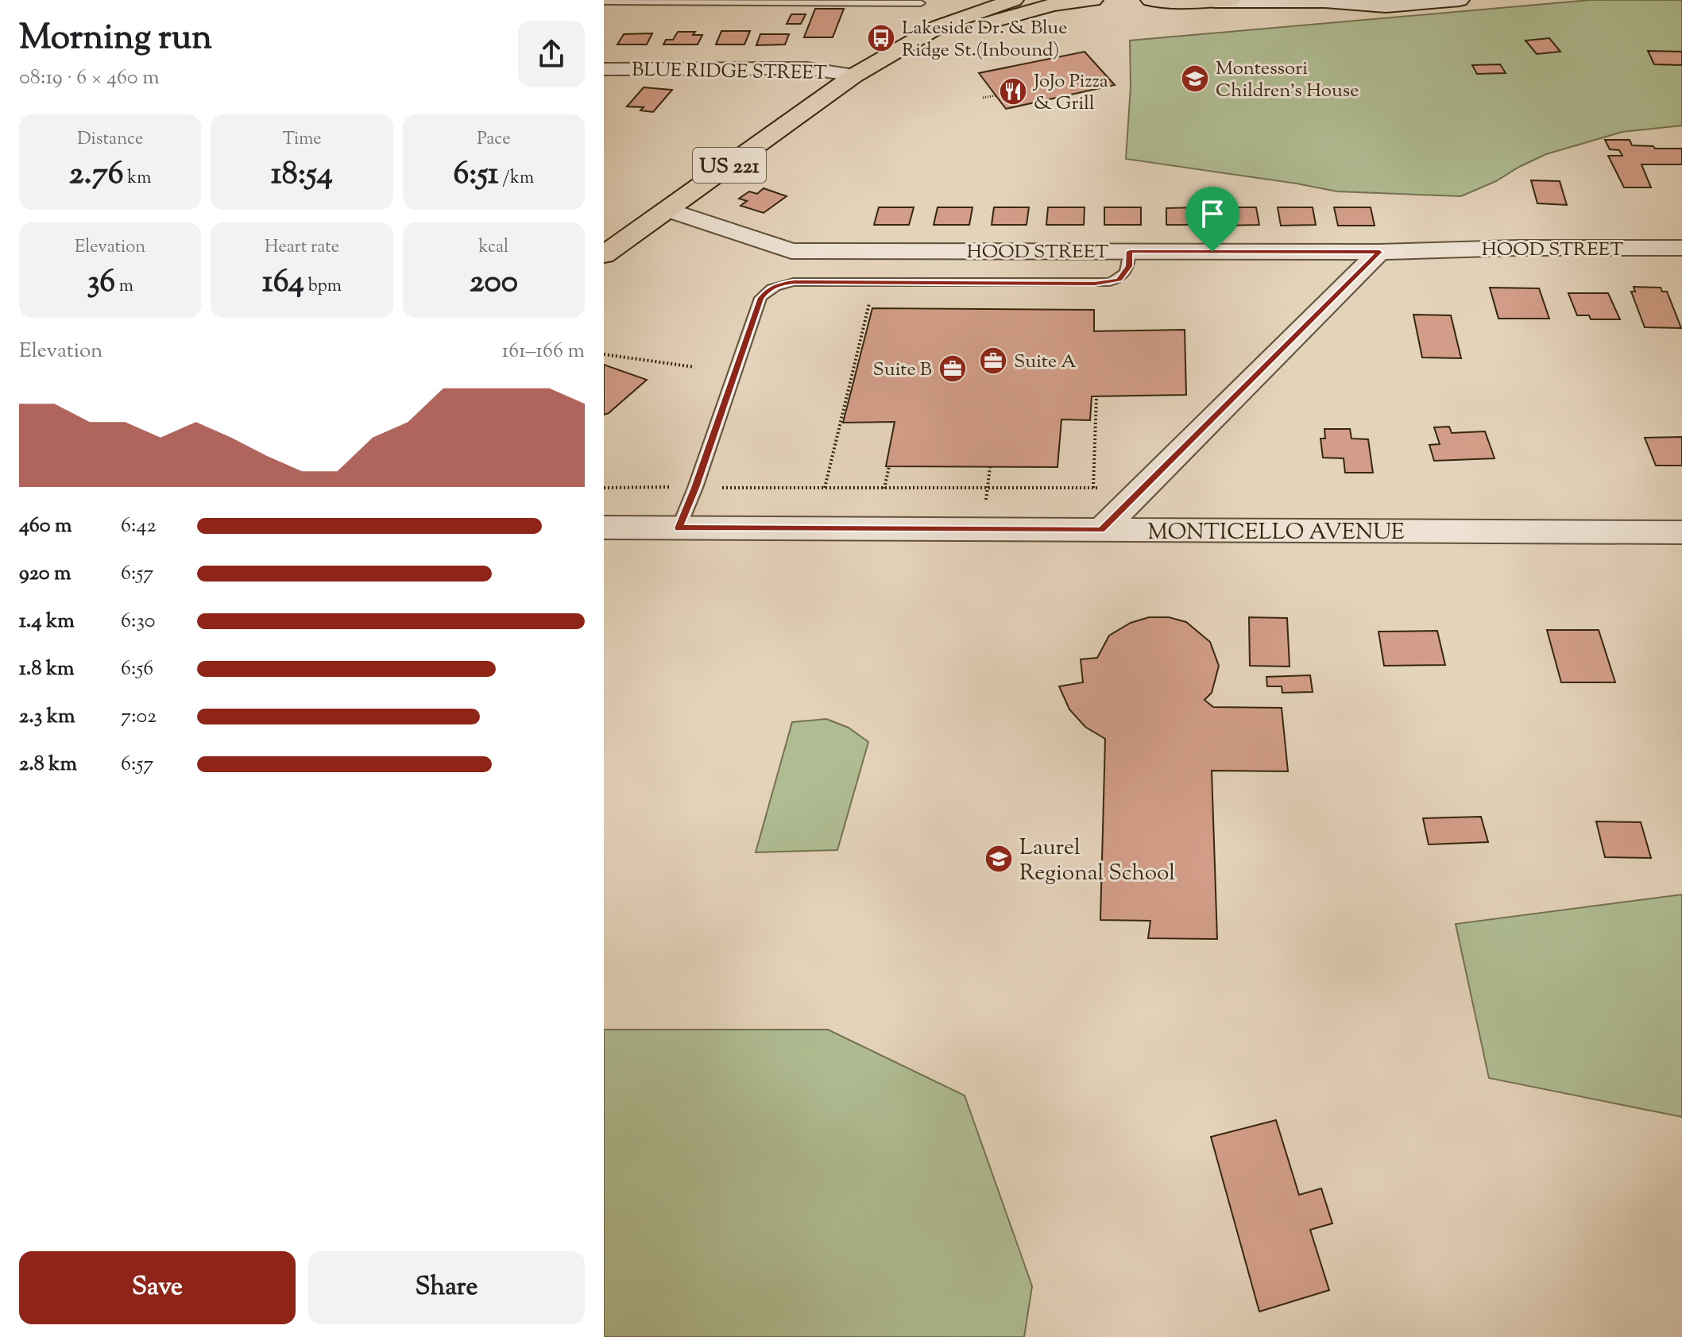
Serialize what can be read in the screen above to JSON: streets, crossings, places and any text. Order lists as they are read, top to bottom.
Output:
{
  "streets": {
    "main road": ["US 221"],
    "street": ["BLUE RIDGE STREET", "HOOD STREET", "MONTICELLO AVENUE"]
  },
  "crossings": [
    ["BLUE RIDGE STREET", "US 221"],
    ["US 221", "HOOD STREET"]
  ],
  "places": {
    "bus stop": ["Lakeside Dr. & Blue Ridge St.(Inbound)"],
    "school or university": ["Montessori Children's House", "Laurel Regional School"],
    "restaurant": ["JoJo Pizza & Grill"],
    "office": ["Suite A", "Suite B"]
  },
  "page": {
    "heading": ["Morning run", "08:19 · 6 × 460 m"],
    "stats": [
      ["Distance", "2.76 km"],
      ["Time", "18:54"],
      ["Pace", "6:51 /km"],
      ["Elevation", "36 m"],
      ["Heart rate", "164 bpm"],
      ["kcal", "200"]
    ],
    "chart": ["Elevation", "161–166 m"],
    "list": [
      {
        "name": "460 m",
        "note": "6:42"
      },
      {
        "name": "920 m",
        "note": "6:57"
      },
      {
        "name": "1.4 km",
        "note": "6:30"
      },
      {
        "name": "1.8 km",
        "note": "6:56"
      },
      {
        "name": "2.3 km",
        "note": "7:02"
      },
      {
        "name": "2.8 km",
        "note": "6:57"
      }
    ],
    "buttons": ["Save", "Share"]
  }
}
